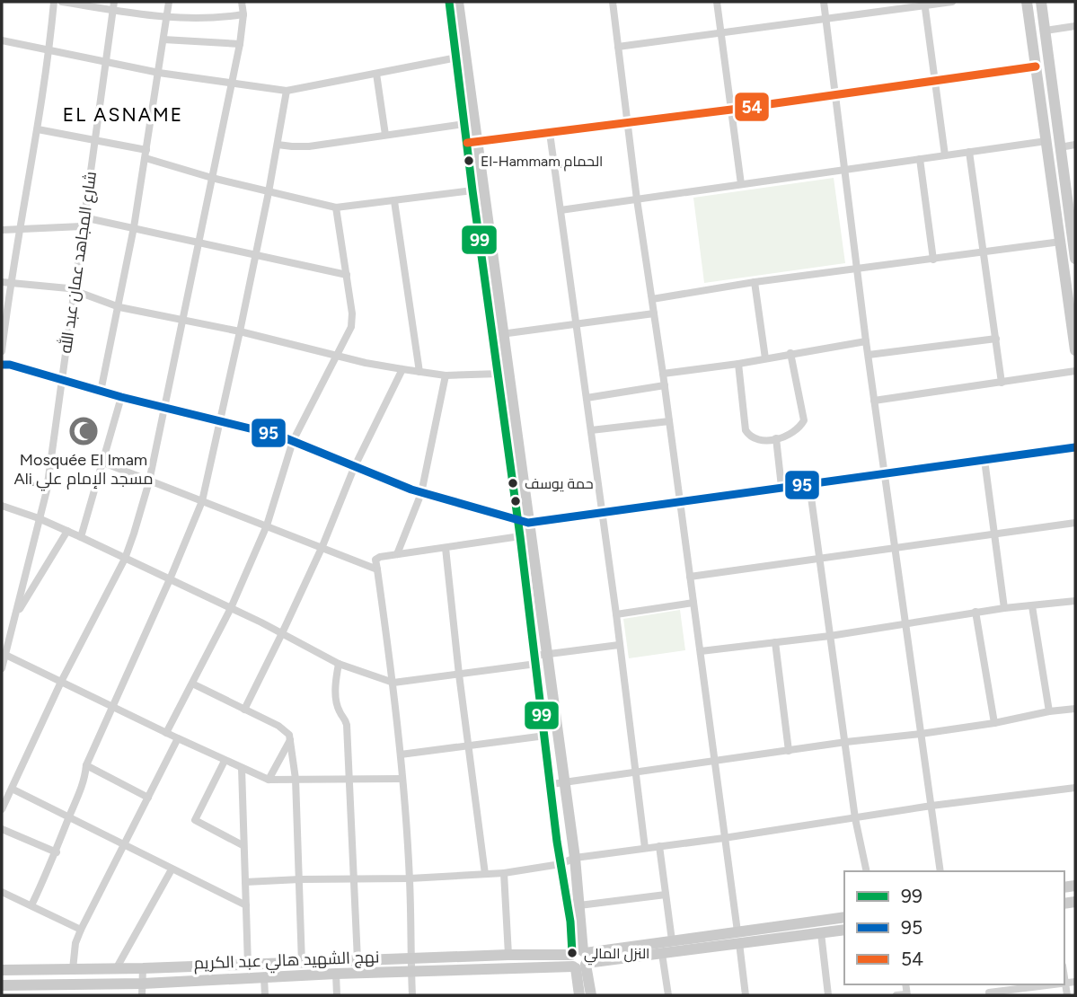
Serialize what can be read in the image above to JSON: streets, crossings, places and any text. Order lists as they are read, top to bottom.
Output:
{
  "streets": {
    "main road": ["نهج الشهيد هالي عبد الكريم"],
    "street": ["شارع المجاهد عمان عبد الله"]
  },
  "districts": ["EL ASNAME"],
  "places": {
    "other": ["El-Hammam,الحمام", "حمة يوسف", "النزل المالي"],
    "mosque": ["Mosquée El Imam Ali,مسجد الإمام علي"]
  },
  "lines": ["transit line 99", "transit line 54", "transit line 95"],
  "legend": ["99", "95", "54"]
}
